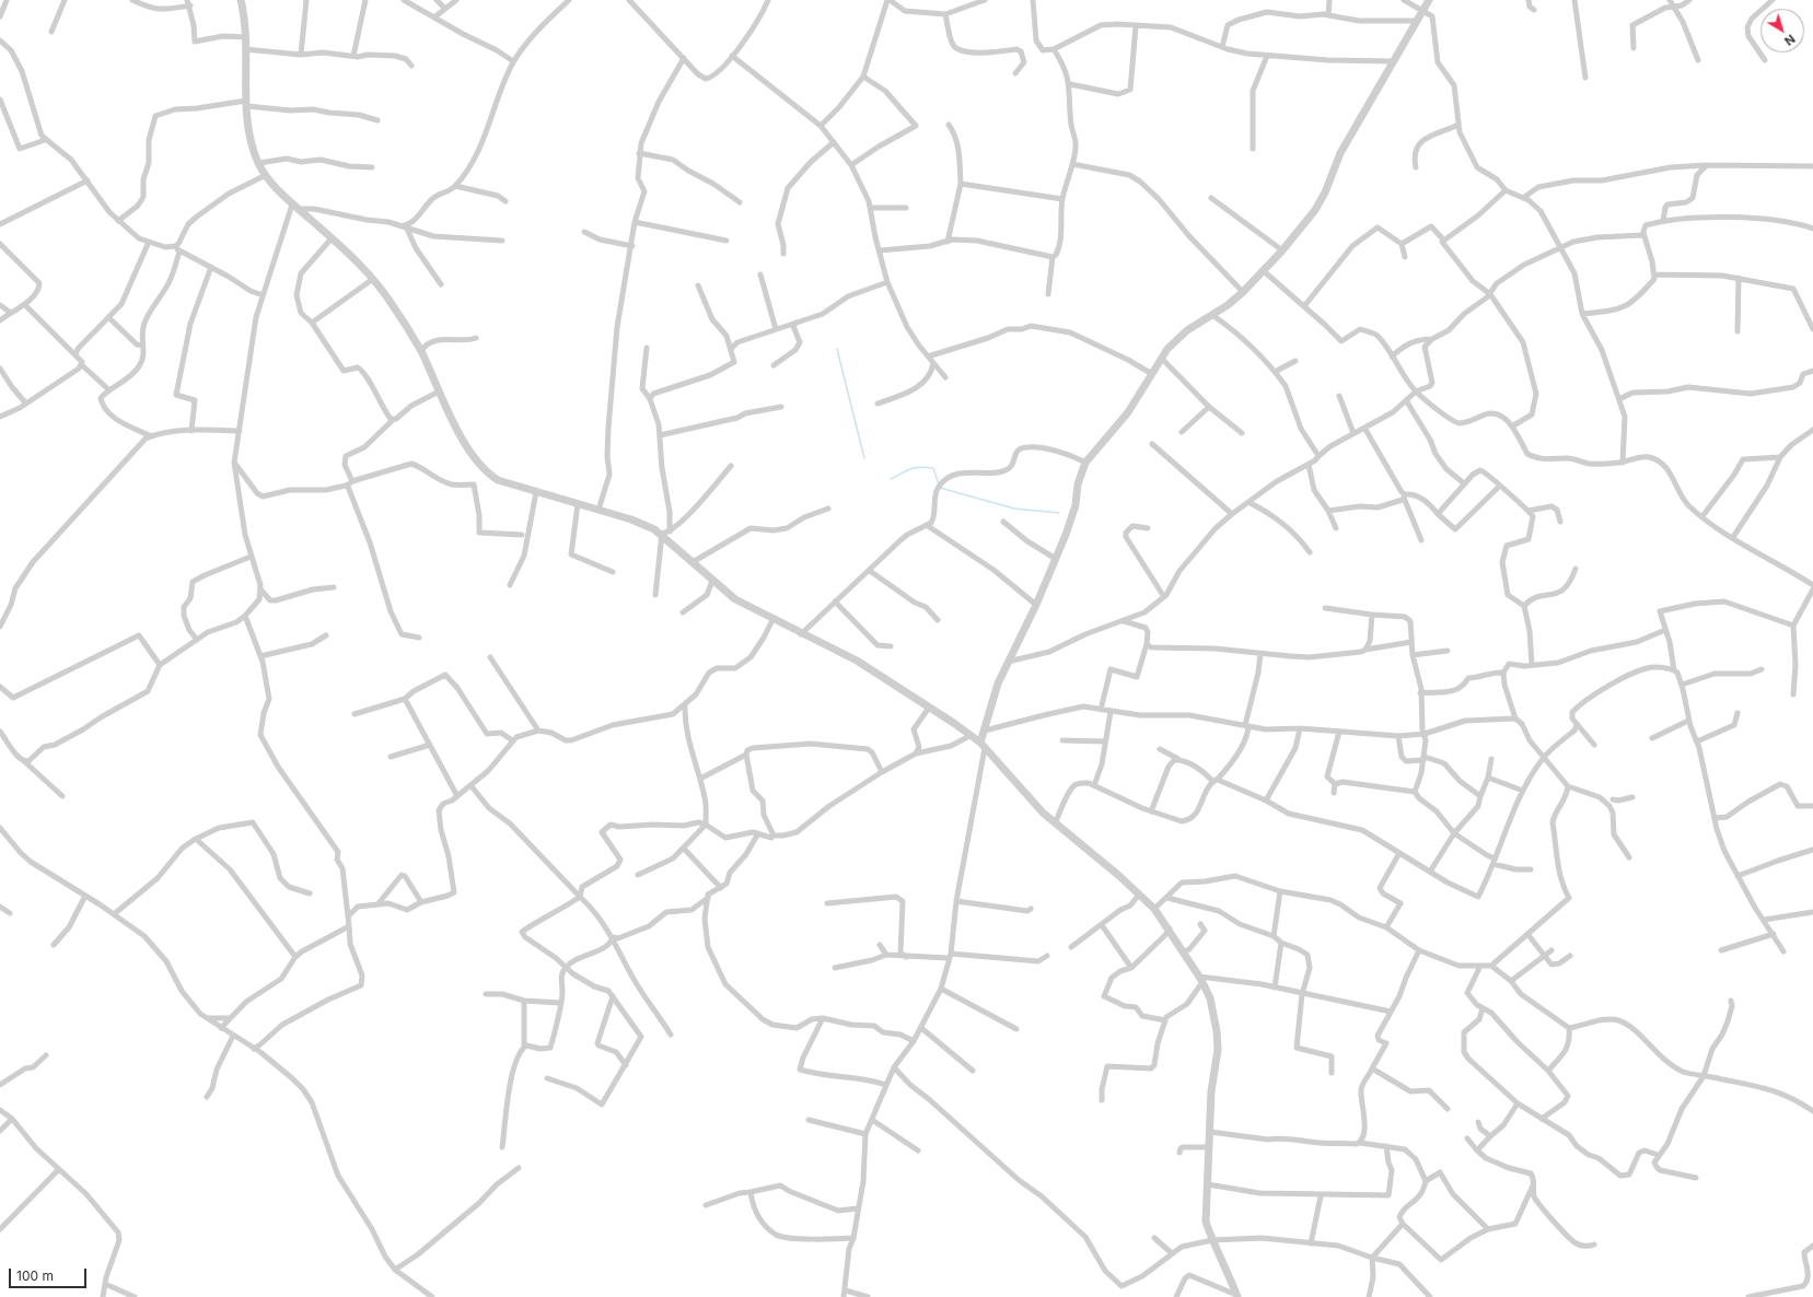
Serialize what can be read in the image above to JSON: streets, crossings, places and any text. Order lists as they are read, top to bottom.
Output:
{
  "scale_bar": "100 m",
  "north": "bottom right"
}
